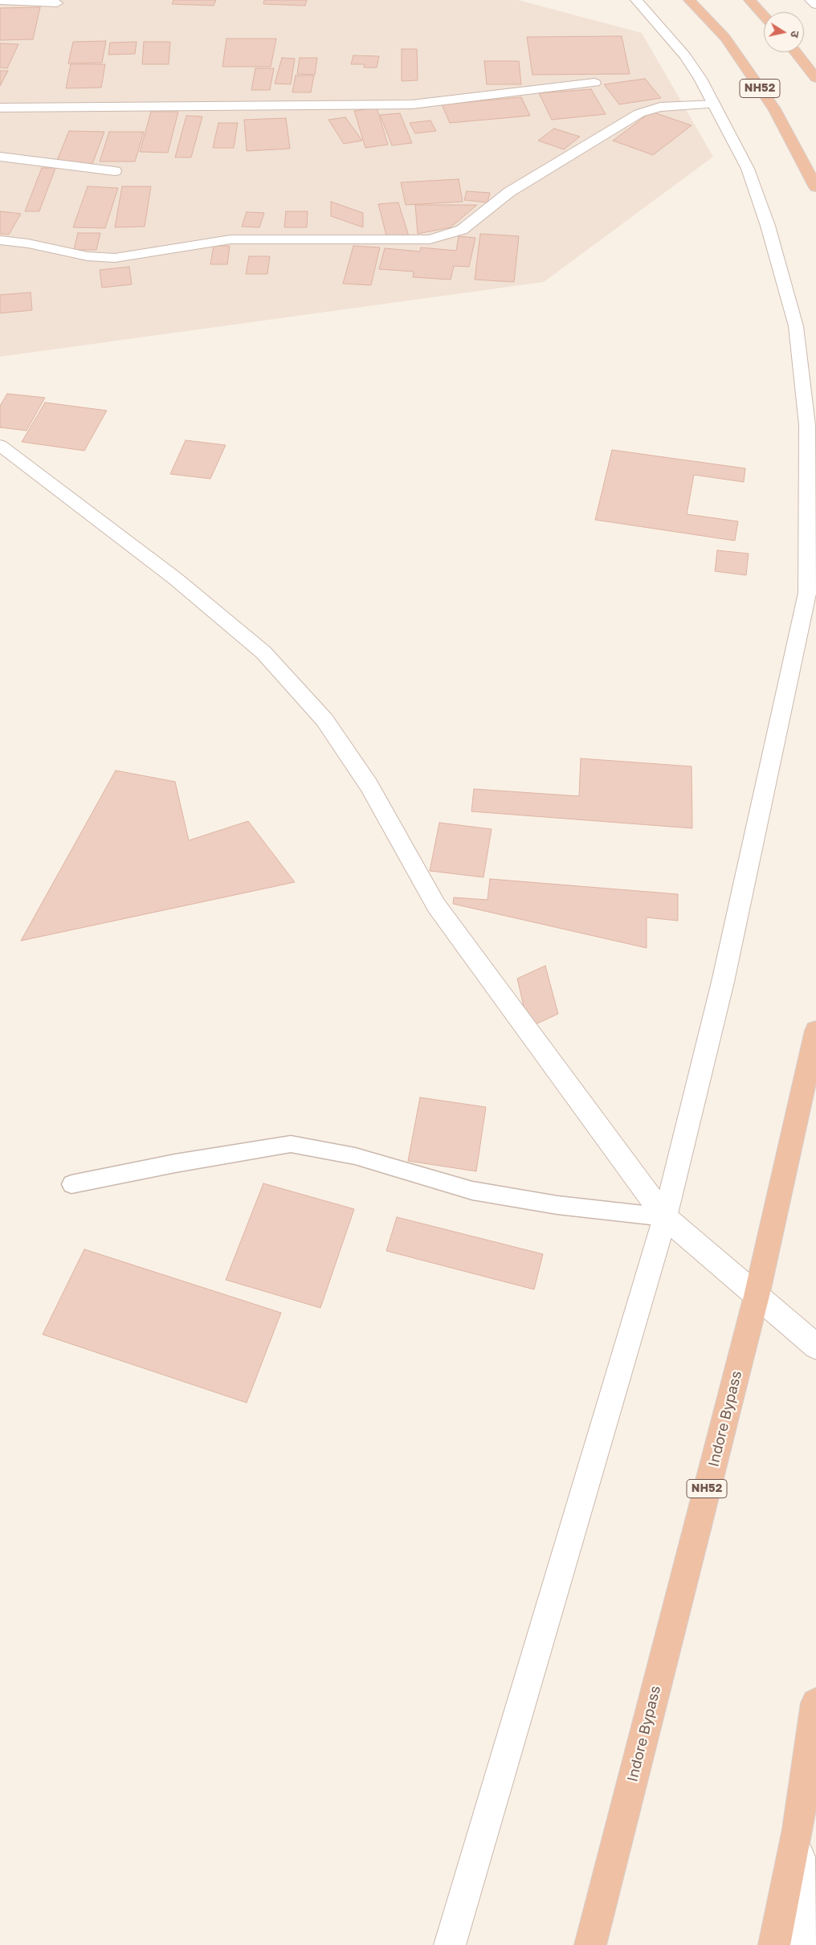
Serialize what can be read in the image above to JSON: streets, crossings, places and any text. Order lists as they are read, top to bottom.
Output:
{
  "streets": {
    "highway": ["NH52", "Indore Bypass"]
  },
  "north": "right"
}
